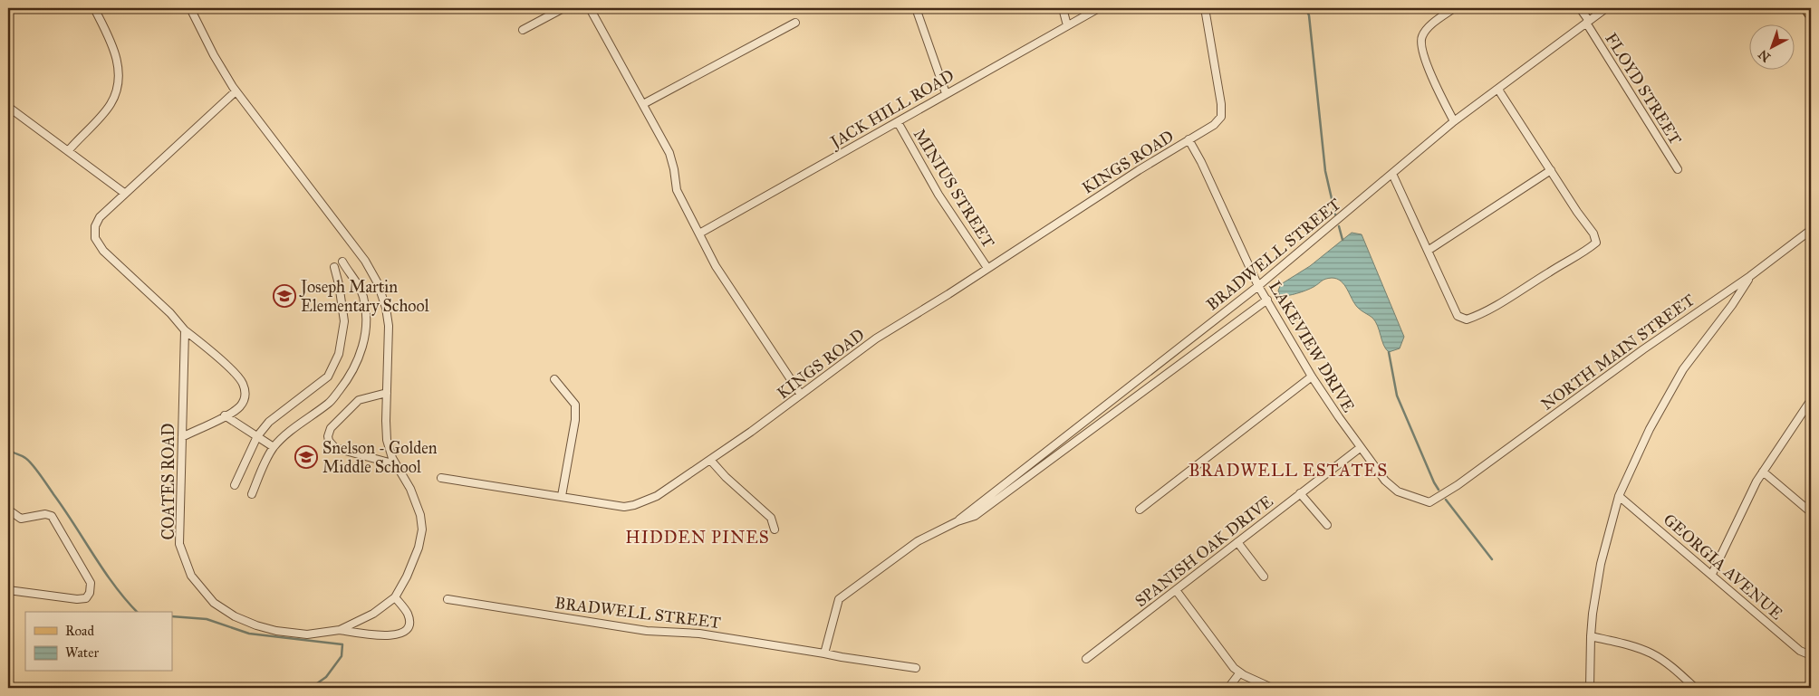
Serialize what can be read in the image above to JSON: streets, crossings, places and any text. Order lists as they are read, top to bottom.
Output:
{
  "streets": {
    "street": [
      "FLOYD STREET",
      "JACK HILL ROAD",
      "KINGS ROAD",
      "MINIUS STREET",
      "BRADWELL STREET",
      "LAKEVIEW DRIVE",
      "NORTH MAIN STREET",
      "COATES ROAD",
      "SPANISH OAK DRIVE",
      "GEORGIA AVENUE"
    ]
  },
  "crossings": [
    ["FLOYD STREET", "BRADWELL STREET"],
    ["JACK HILL ROAD", "MINIUS STREET"],
    ["KINGS ROAD", "MINIUS STREET"],
    ["KINGS ROAD", "LAKEVIEW DRIVE"],
    ["BRADWELL STREET", "LAKEVIEW DRIVE"],
    ["LAKEVIEW DRIVE", "NORTH MAIN STREET"],
    ["LAKEVIEW DRIVE", "SPANISH OAK DRIVE"]
  ],
  "districts": ["BRADWELL ESTATES", "HIDDEN PINES"],
  "places": {
    "school or university": ["Joseph Martin Elementary School", "Snelson - Golden Middle School"]
  },
  "legend": ["Road", "Water"],
  "north": "bottom left"
}
